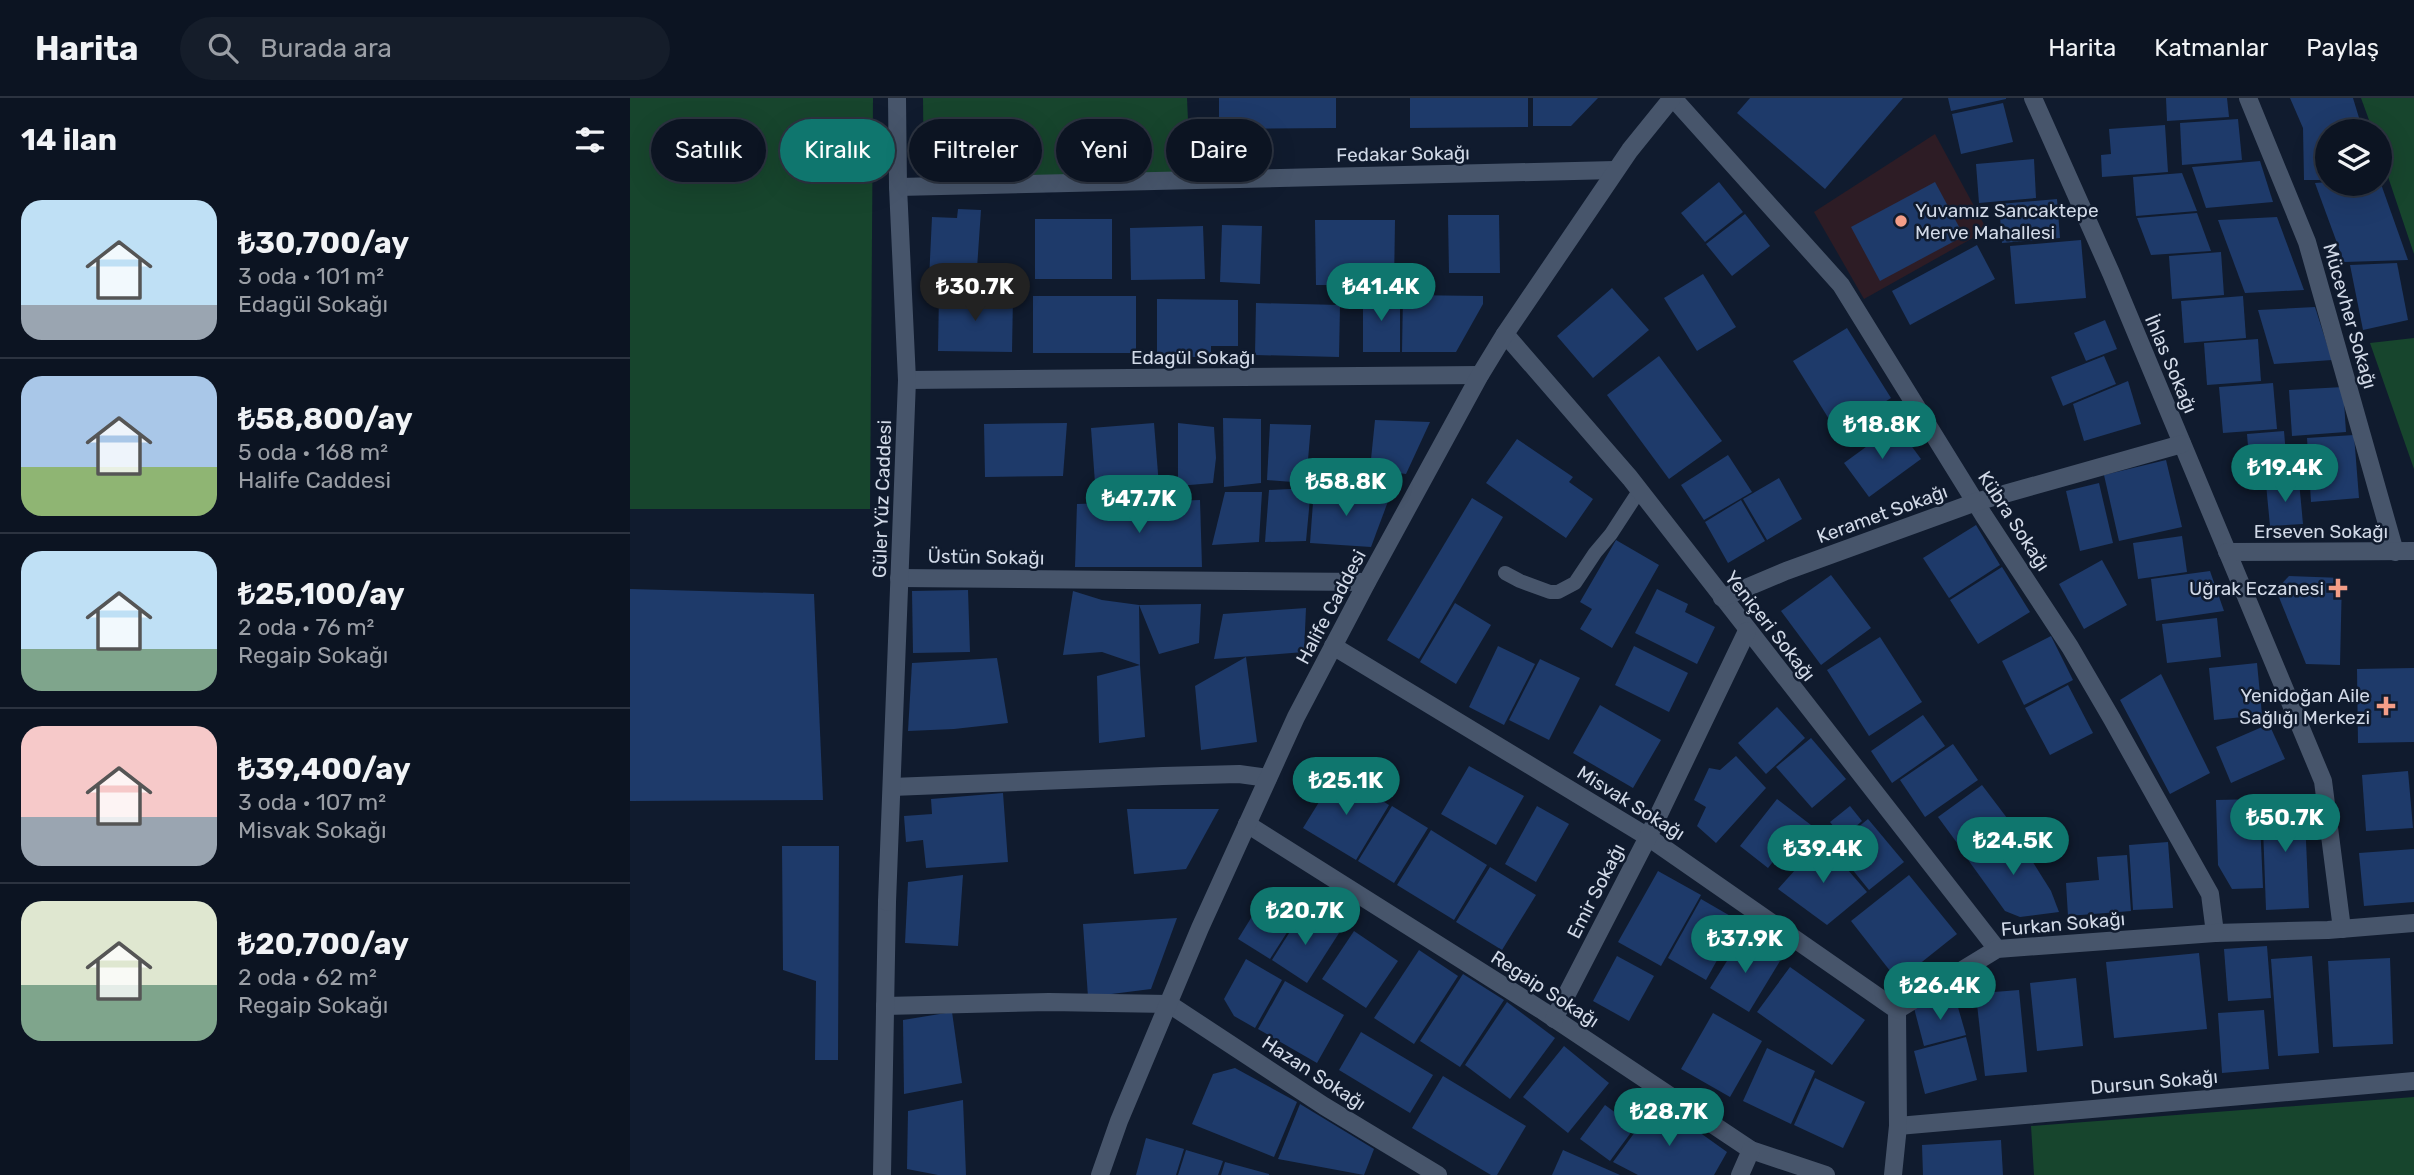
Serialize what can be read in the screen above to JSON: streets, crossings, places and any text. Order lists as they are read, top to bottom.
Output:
{
  "streets": {
    "street": [
      "Fedakar Sokağı",
      "Mücevher Sokağı",
      "Edagül Sokağı",
      "İhlas Sokağı",
      "Güler Yüz Caddesi",
      "Keramet Sokağı",
      "Kübra Sokağı",
      "Erseven Sokağı",
      "Üstün Sokağı",
      "Halife Caddesi",
      "Yeniçeri Sokağı",
      "Misvak Sokağı",
      "Emir Sokağı",
      "Furkan Sokağı",
      "Regaip Sokağı",
      "Hazan Sokağı",
      "Dursun Sokağı"
    ]
  },
  "crossings": [
    ["Fedakar Sokağı", "Güler Yüz Caddesi"],
    ["Fedakar Sokağı", "Halife Caddesi"],
    ["Mücevher Sokağı", "Erseven Sokağı"],
    ["Edagül Sokağı", "Güler Yüz Caddesi"],
    ["Edagül Sokağı", "Halife Caddesi"],
    ["İhlas Sokağı", "Keramet Sokağı"],
    ["İhlas Sokağı", "Erseven Sokağı"],
    ["İhlas Sokağı", "Furkan Sokağı"],
    ["Güler Yüz Caddesi", "Üstün Sokağı"],
    ["Keramet Sokağı", "Kübra Sokağı"],
    ["Keramet Sokağı", "Yeniçeri Sokağı"],
    ["Kübra Sokağı", "Halife Caddesi"],
    ["Kübra Sokağı", "Furkan Sokağı"],
    ["Üstün Sokağı", "Halife Caddesi"],
    ["Halife Caddesi", "Yeniçeri Sokağı"],
    ["Halife Caddesi", "Misvak Sokağı"],
    ["Halife Caddesi", "Regaip Sokağı"],
    ["Halife Caddesi", "Hazan Sokağı"],
    ["Yeniçeri Sokağı", "Emir Sokağı"],
    ["Yeniçeri Sokağı", "Furkan Sokağı"],
    ["Misvak Sokağı", "Emir Sokağı"],
    ["Misvak Sokağı", "Furkan Sokağı"],
    ["Emir Sokağı", "Regaip Sokağı"]
  ],
  "places": {
    "other": ["Yuvamız Sancaktepe Merve Mahallesi"],
    "health": ["Uğrak Eczanesi", "Yenidoğan Aile Sağlığı Merkezi"]
  },
  "page": {
    "header": "Harita",
    "search": "Burada ara",
    "nav": ["Harita", "Katmanlar", "Paylaş"],
    "heading": "14 ilan",
    "chip": [
      "Satılık",
      "Kiralık",
      "Filtreler",
      "Yeni",
      "Daire"
    ],
    "list": [
      {
        "name": "₺30,700/ay",
        "note": "3 oda · 101 m² · Edagül Sokağı"
      },
      {
        "name": "₺58,800/ay",
        "note": "5 oda · 168 m² · Halife Caddesi"
      },
      {
        "name": "₺25,100/ay",
        "note": "2 oda · 76 m² · Regaip Sokağı"
      },
      {
        "name": "₺39,400/ay",
        "note": "3 oda · 107 m² · Misvak Sokağı"
      },
      {
        "name": "₺20,700/ay",
        "note": "2 oda · 62 m² · Regaip Sokağı"
      }
    ],
    "price": [
      "₺30.7K",
      "₺41.4K",
      "₺18.8K",
      "₺19.4K",
      "₺58.8K",
      "₺47.7K",
      "₺25.1K",
      "₺50.7K",
      "₺24.5K",
      "₺39.4K",
      "₺20.7K",
      "₺37.9K",
      "₺26.4K",
      "₺28.7K"
    ]
  }
}
